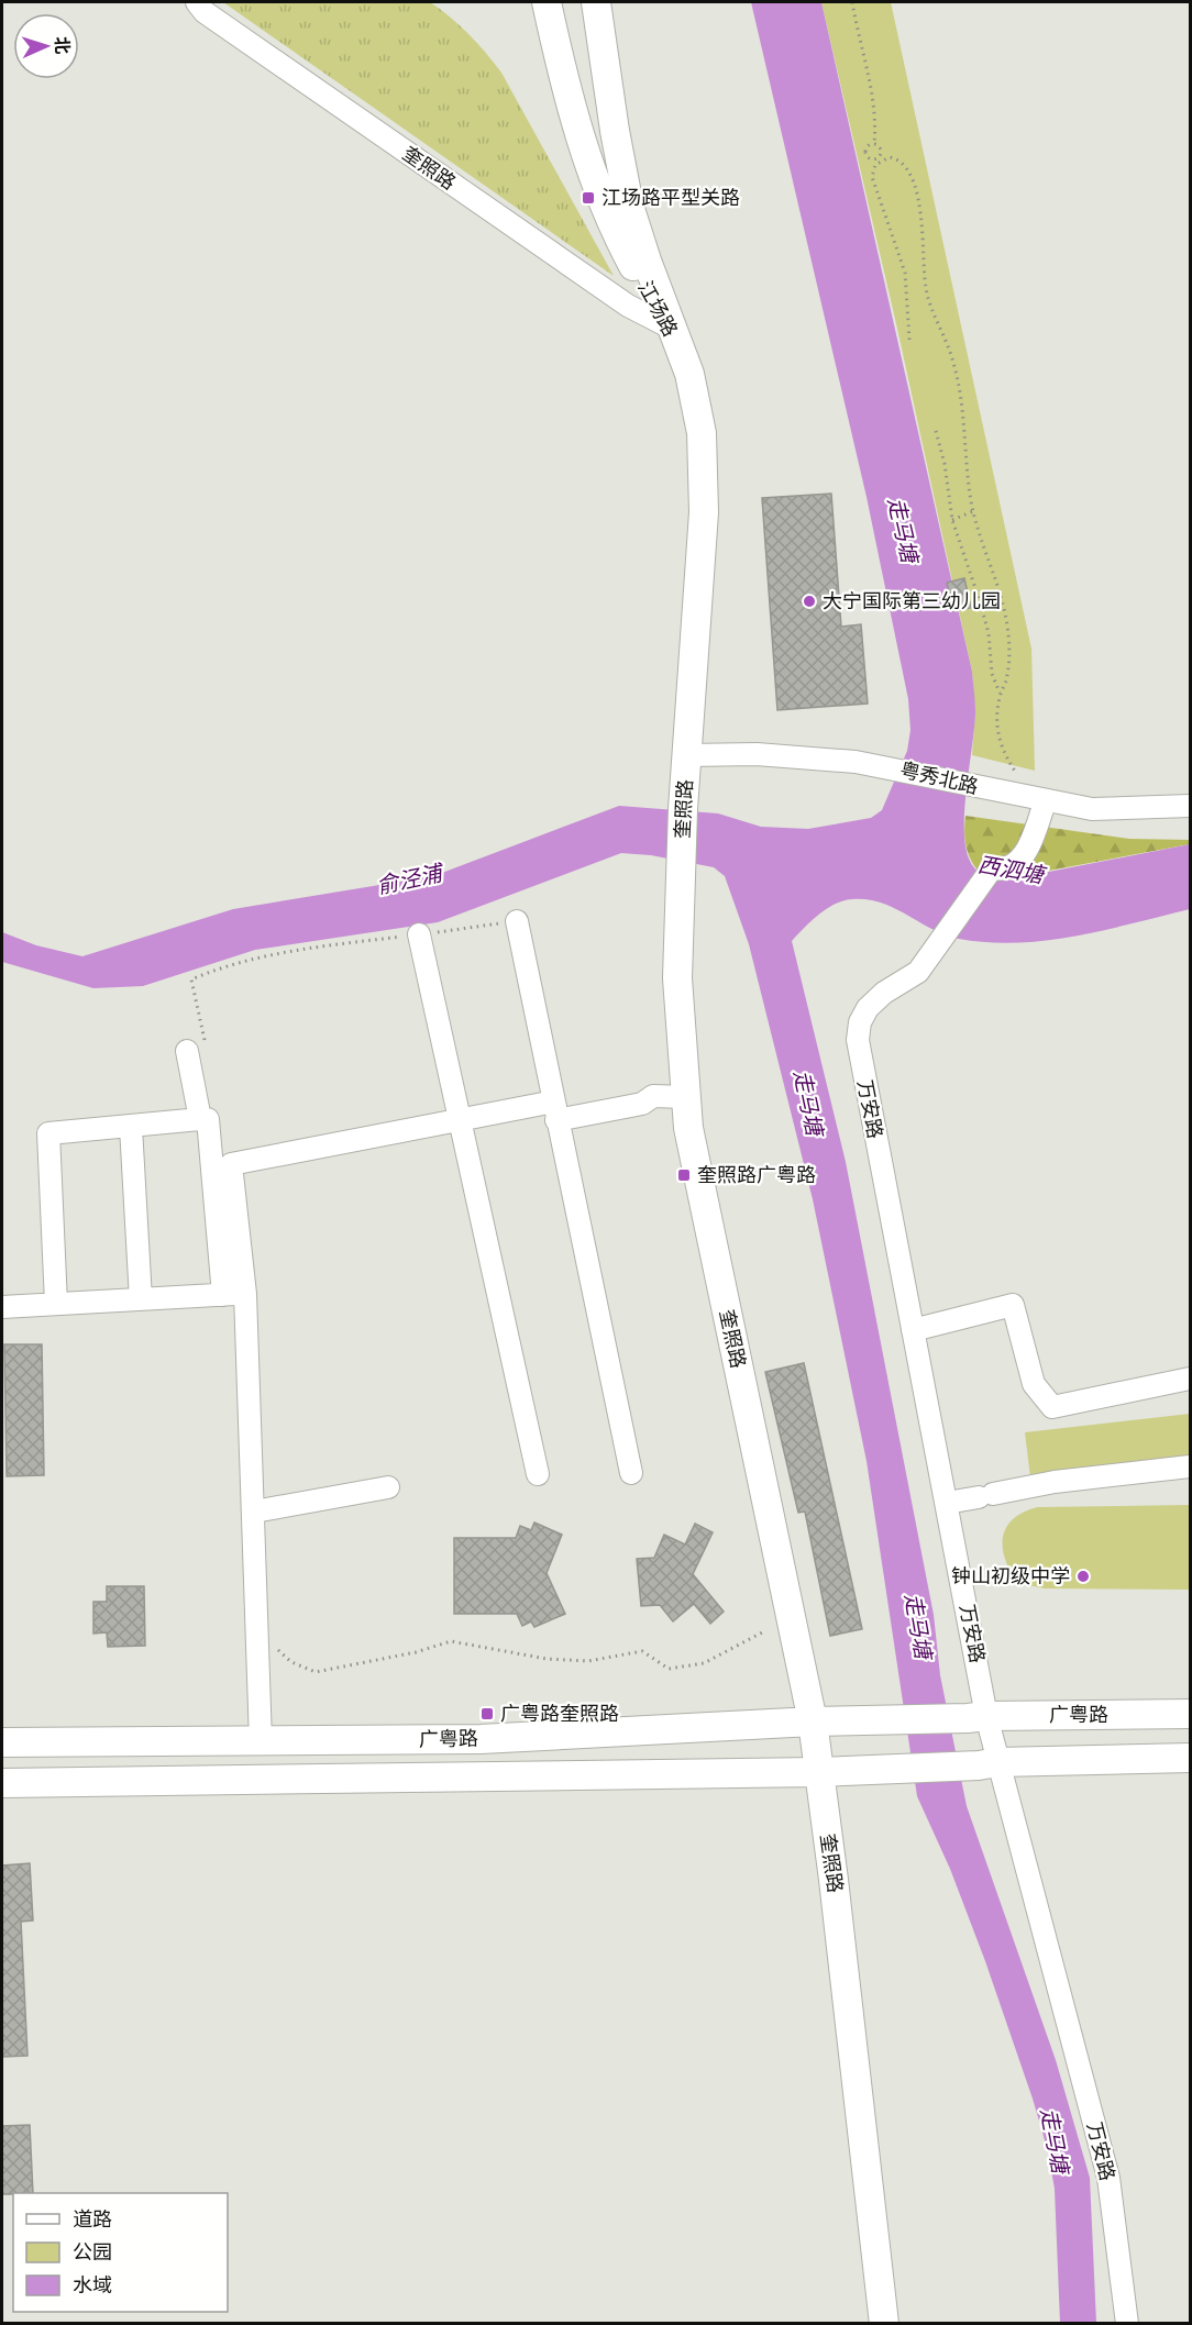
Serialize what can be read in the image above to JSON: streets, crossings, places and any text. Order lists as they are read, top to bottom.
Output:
{
  "streets": {
    "main road": ["奎照路", "江场路", "广粤路"],
    "street": ["粤秀北路", "万安路"]
  },
  "crossings": [
    ["奎照路", "江场路"],
    ["奎照路", "粤秀北路"],
    ["奎照路", "广粤路"],
    ["粤秀北路", "万安路"],
    ["万安路", "广粤路"]
  ],
  "water": ["走马塘", "西泗塘", "俞泾浦"],
  "places": {
    "transit": ["江场路平型关路", "奎照路广粤路", "广粤路奎照路"],
    "other": ["大宁国际第三幼儿园", "钟山初级中学"]
  },
  "legend": ["道路", "公园", "水域"],
  "north": "right"
}
